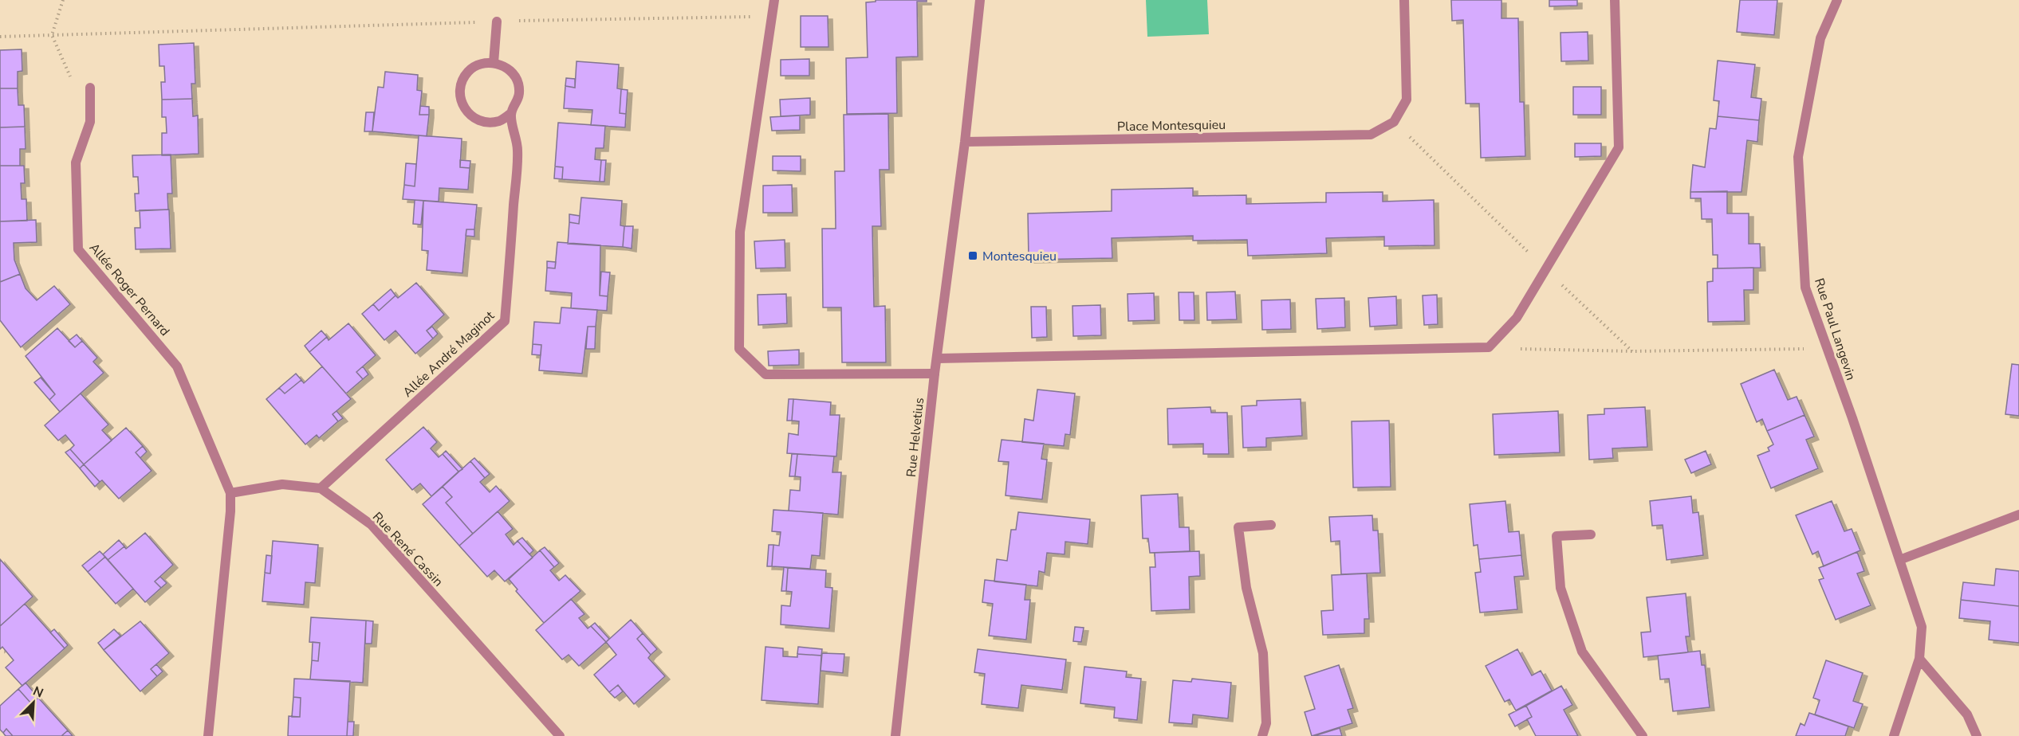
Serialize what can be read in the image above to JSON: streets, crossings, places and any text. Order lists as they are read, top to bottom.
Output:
{
  "streets": {
    "street": [
      "Place Montesquieu",
      "Allée Roger Pernard",
      "Rue Paul Langevin",
      "Allée André Maginot",
      "Rue Helvetius",
      "Rue René Cassin"
    ]
  },
  "crossings": [
    ["Place Montesquieu", "Rue Helvetius"],
    ["Allée Roger Pernard", "Rue René Cassin"],
    ["Allée André Maginot", "Rue René Cassin"]
  ],
  "places": {
    "transit": ["Montesquieu"]
  },
  "north": "top right"
}
